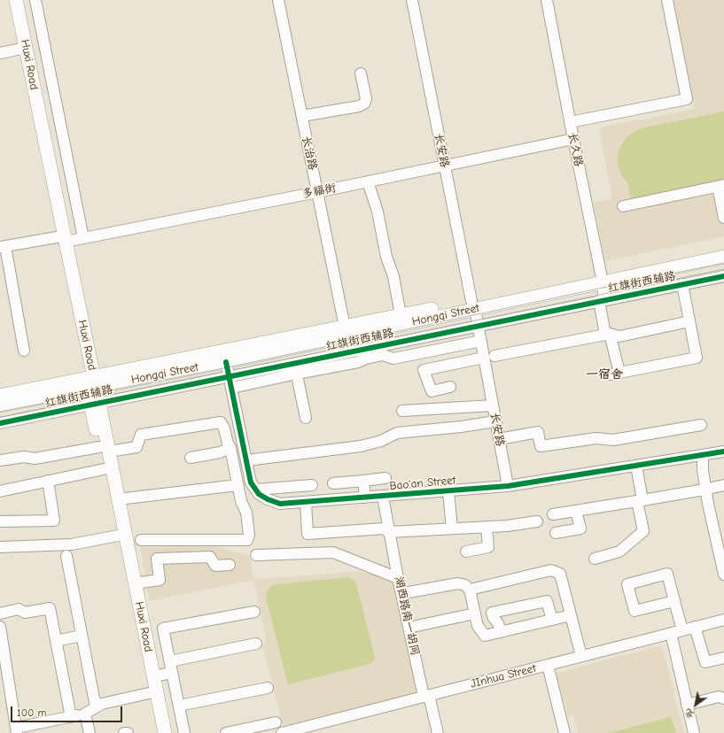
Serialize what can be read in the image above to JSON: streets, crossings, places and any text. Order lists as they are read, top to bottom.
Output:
{
  "streets": {
    "main road": ["Huxi Road", "Hongqi Street"],
    "street": [
      "长久路",
      "长安路",
      "长治路",
      "多福街",
      "红旗街西辅路",
      "Bao'an Street",
      "湖西路南一胡同",
      "JInhua Street"
    ]
  },
  "crossings": [
    ["Huxi Road", "多福街"],
    ["Huxi Road", "红旗街西辅路"],
    ["Huxi Road", "Hongqi Street"],
    ["长久路", "多福街"],
    ["长久路", "红旗街西辅路"],
    ["长久路", "Hongqi Street"],
    ["长安路", "多福街"],
    ["长安路", "红旗街西辅路"],
    ["长安路", "Hongqi Street"],
    ["长安路", "Bao'an Street"],
    ["长治路", "多福街"],
    ["长治路", "Hongqi Street"],
    ["红旗街西辅路", "Bao'an Street"],
    ["Hongqi Street", "Bao'an Street"],
    ["Bao'an Street", "湖西路南一胡同"],
    ["湖西路南一胡同", "JInhua Street"]
  ],
  "districts": ["一宿舍"],
  "scale_bar": "100 m",
  "north": "bottom left"
}
